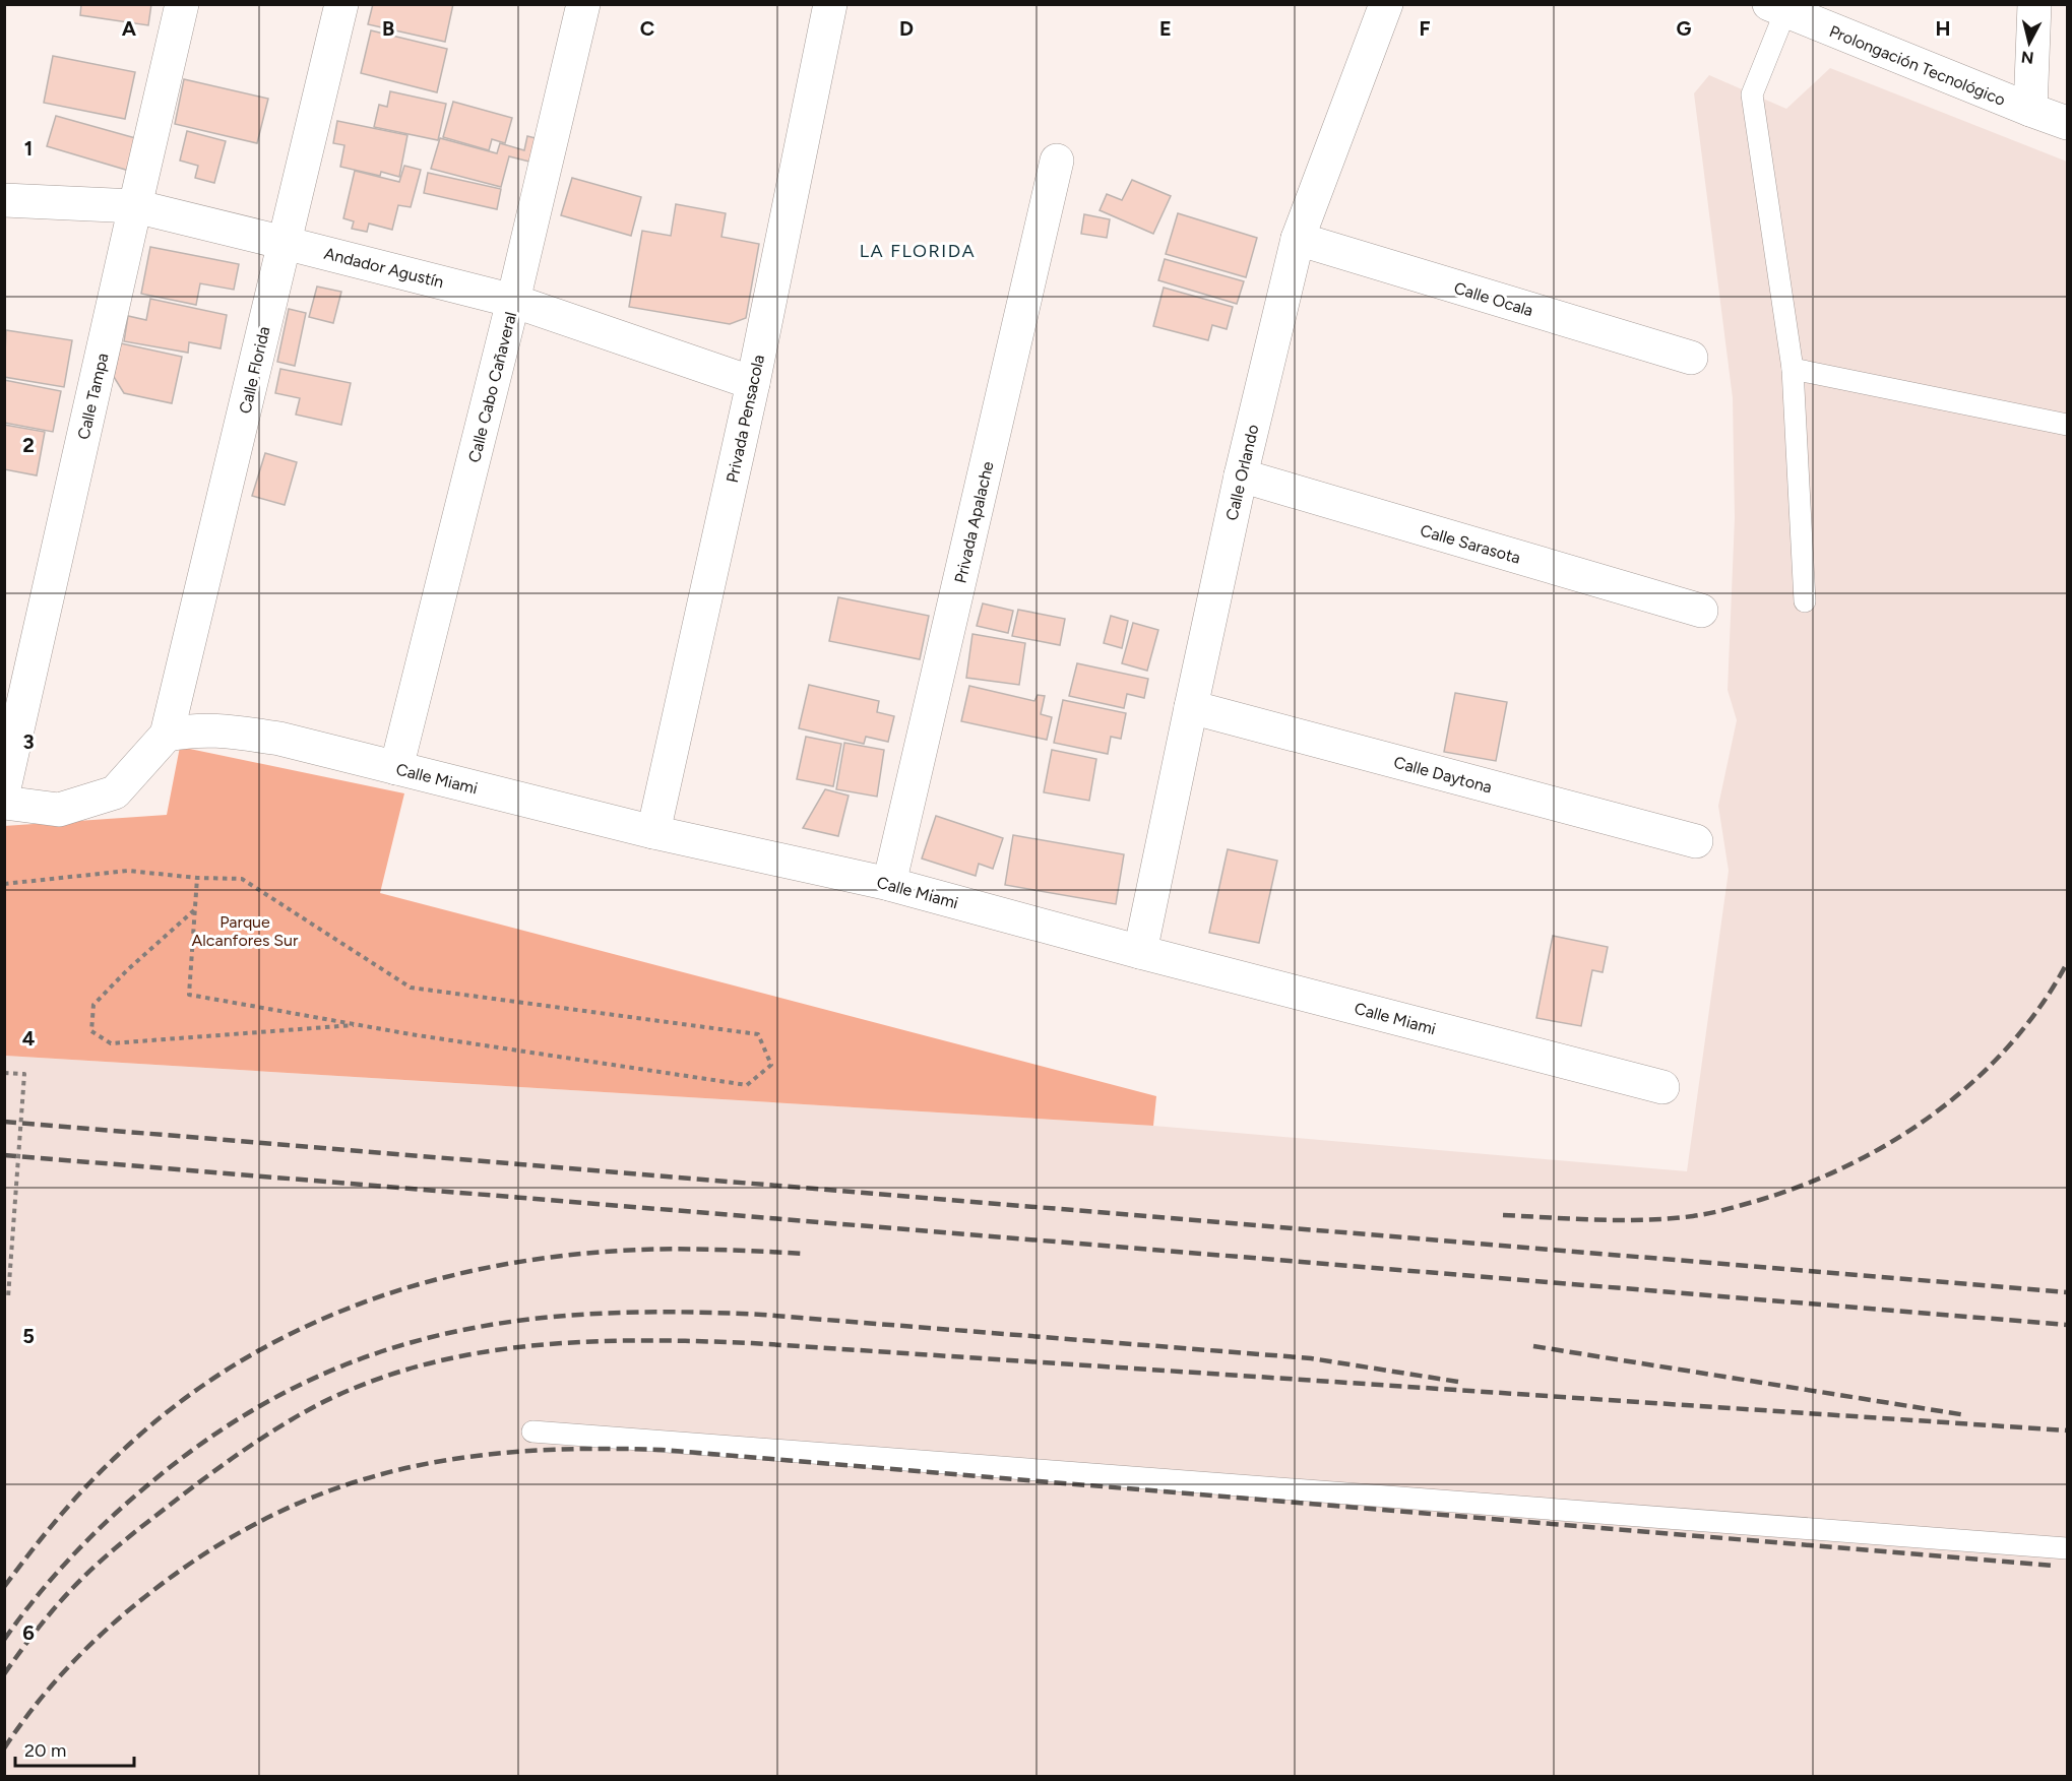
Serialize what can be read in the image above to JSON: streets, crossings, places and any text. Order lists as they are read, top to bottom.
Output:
{
  "streets": {
    "street": [
      "Prolongación Tecnológico",
      "Andador Agustín",
      "Calle Ocala",
      "Calle Florida",
      "Calle Cabo Cañaveral",
      "Calle Tampa",
      "Privada Pensacola",
      "Calle Orlando",
      "Privada Apalache",
      "Calle Sarasota",
      "Calle Daytona",
      "Calle Miami"
    ]
  },
  "crossings": [
    ["Andador Agustín", "Calle Florida"],
    ["Andador Agustín", "Calle Cabo Cañaveral"],
    ["Andador Agustín", "Calle Tampa"],
    ["Andador Agustín", "Privada Pensacola"],
    ["Calle Ocala", "Calle Orlando"],
    ["Calle Florida", "Calle Miami"],
    ["Calle Cabo Cañaveral", "Calle Miami"],
    ["Privada Pensacola", "Calle Miami"],
    ["Calle Orlando", "Calle Sarasota"],
    ["Calle Orlando", "Calle Daytona"],
    ["Calle Orlando", "Calle Miami"],
    ["Privada Apalache", "Calle Miami"]
  ],
  "districts": ["LA FLORIDA"],
  "parks": ["Parque Alcanfores Sur"],
  "scale_bar": "20 m",
  "north": "bottom",
  "grid": {
    "columns": [
      "A",
      "B",
      "C",
      "D",
      "E",
      "F",
      "G",
      "H"
    ],
    "rows": [
      "1",
      "2",
      "3",
      "4",
      "5",
      "6"
    ]
  }
}
